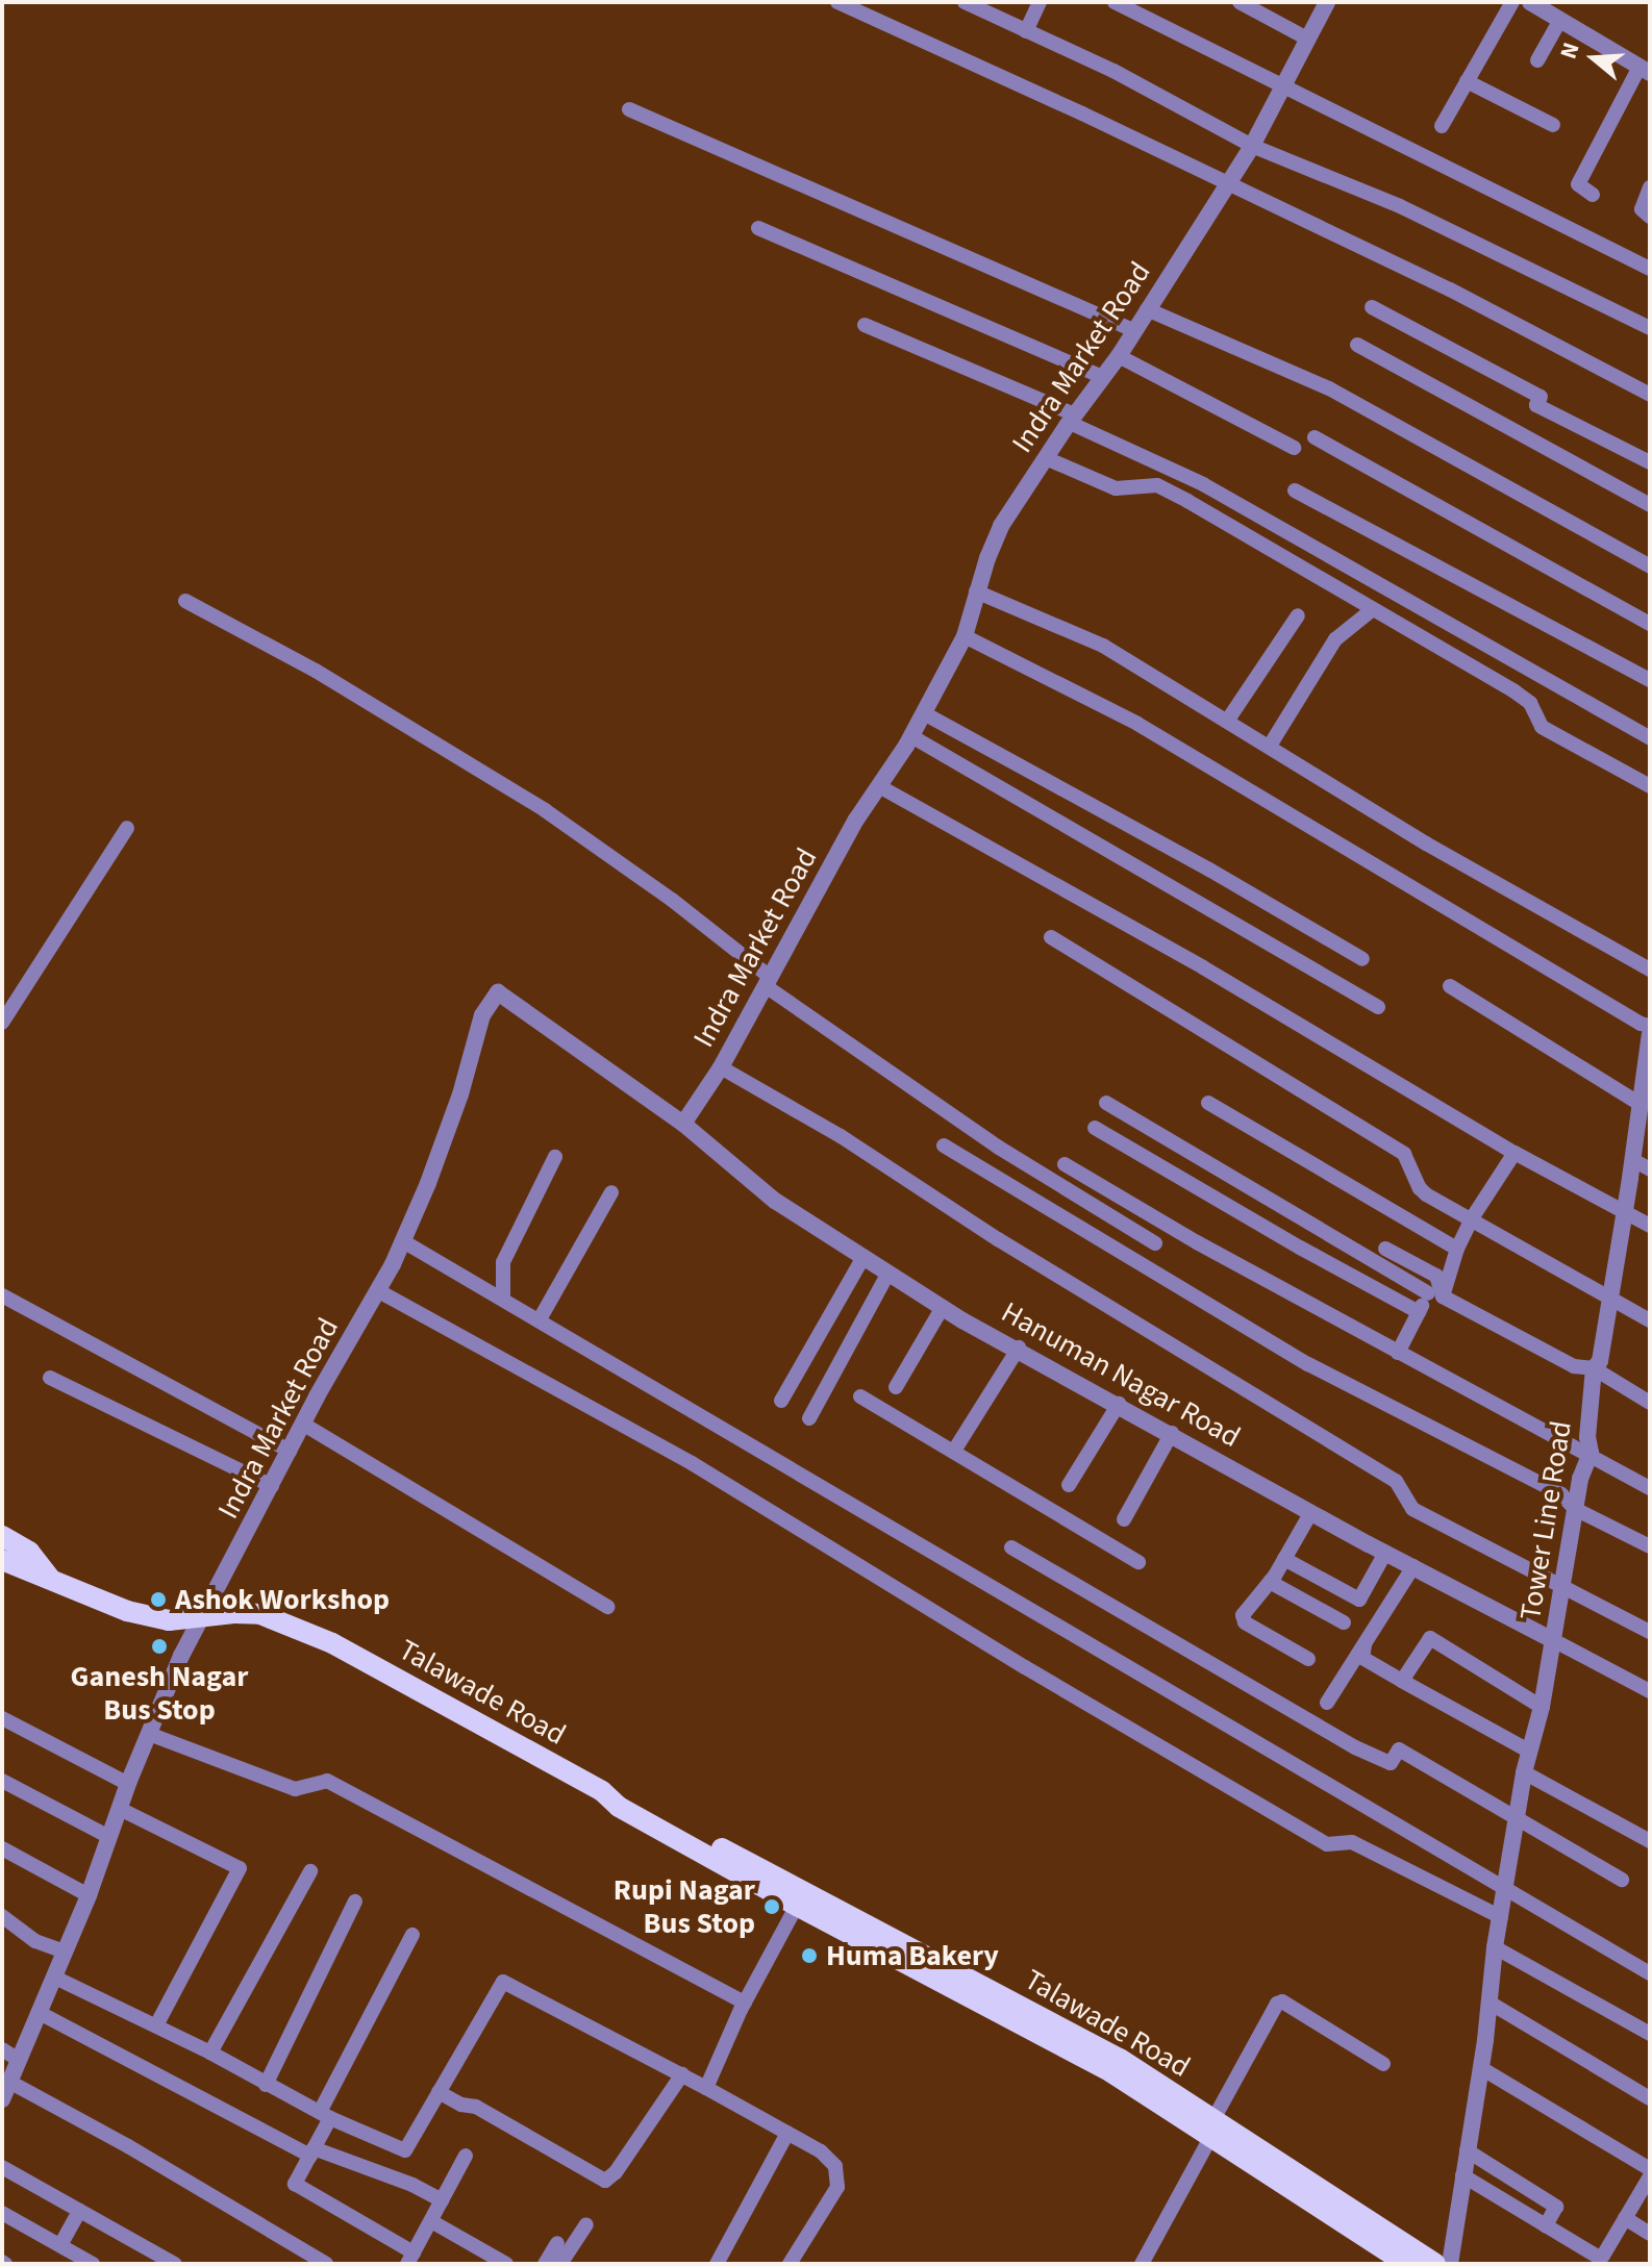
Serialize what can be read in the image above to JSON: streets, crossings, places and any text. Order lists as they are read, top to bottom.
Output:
{
  "streets": {
    "main road": ["Talawade Road"],
    "street": ["Indra Market Road", "Hanuman Nagar Road", "Tower Line Road"]
  },
  "crossings": [
    ["Indra Market Road", "Hanuman Nagar Road"],
    ["Indra Market Road", "Talawade Road"],
    ["Hanuman Nagar Road", "Tower Line Road"]
  ],
  "places": [
    "Ashok Workshop",
    "Ganesh Nagar Bus Stop",
    "Rupi Nagar Bus Stop",
    "Huma Bakery"
  ],
  "north": "left"
}
